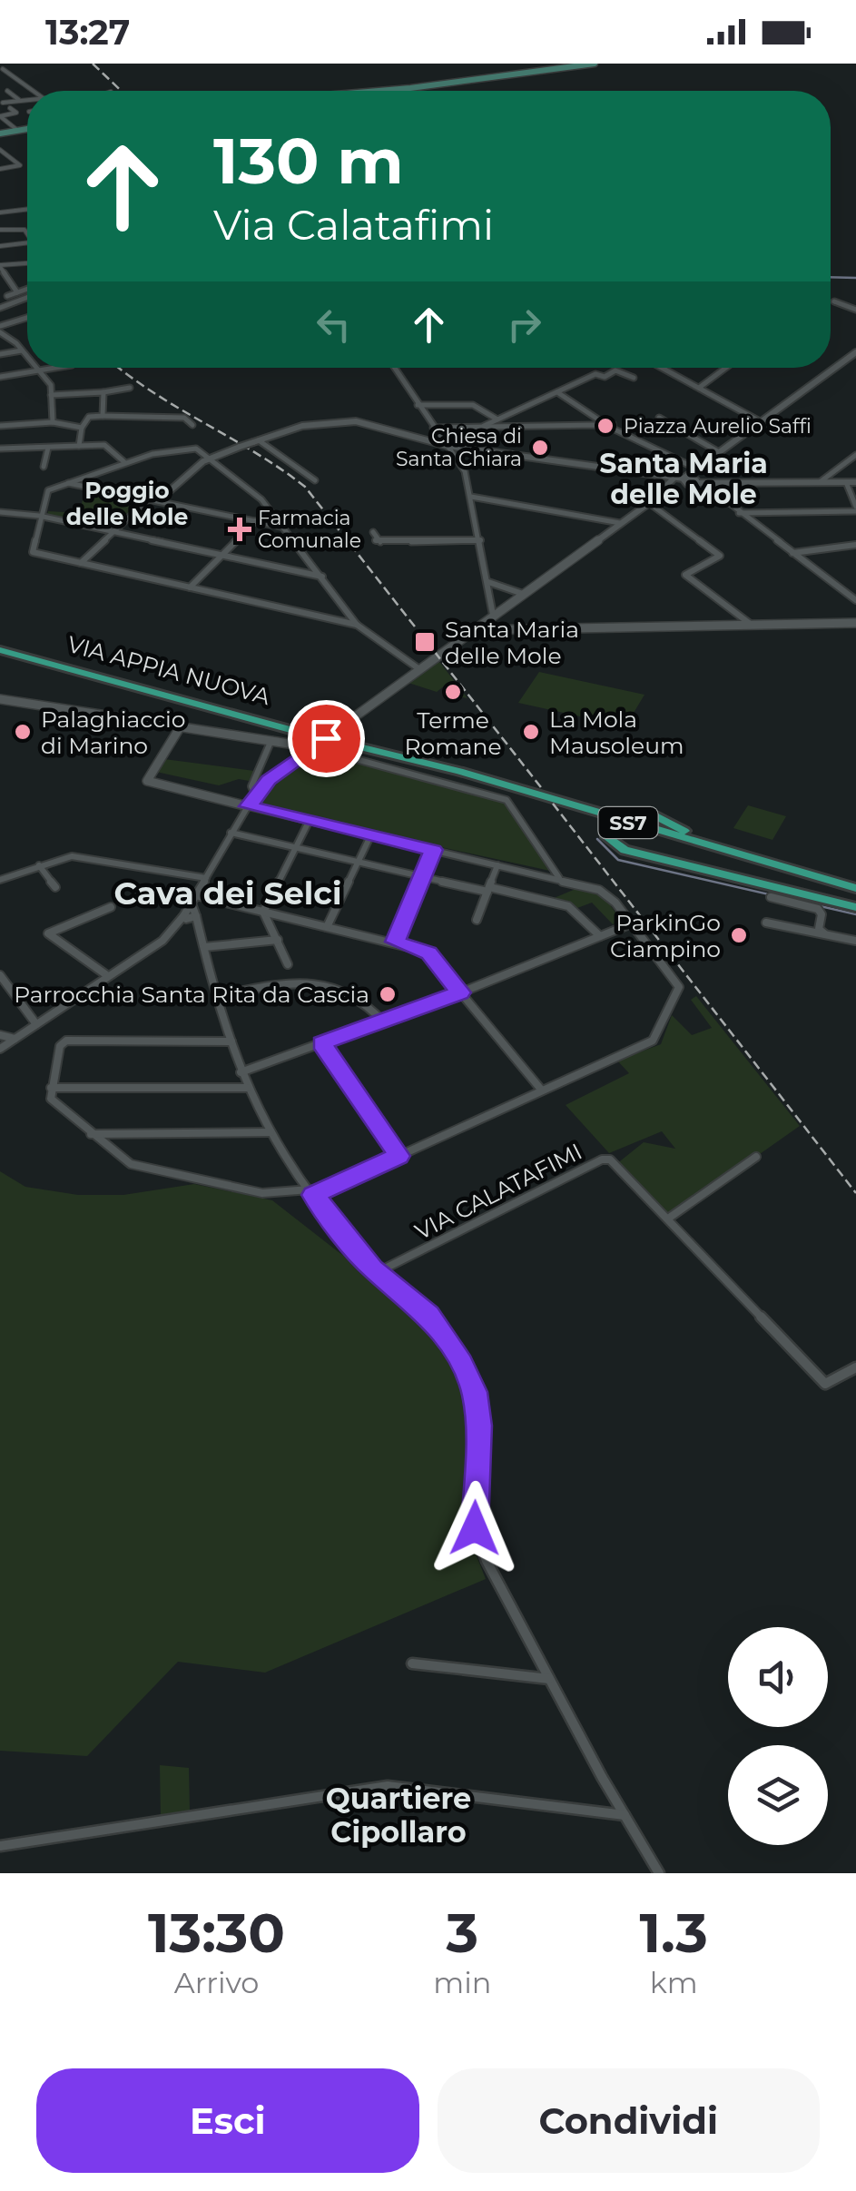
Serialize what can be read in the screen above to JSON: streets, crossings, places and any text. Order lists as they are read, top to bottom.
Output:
{
  "streets": {
    "main road": ["VIA APPIA NUOVA", "SS7"],
    "street": ["VIA CALATAFIMI"]
  },
  "districts": [
    "Santa Maria delle Mole",
    "Poggio delle Mole",
    "Cava dei Selci",
    "Quartiere Cipollaro"
  ],
  "places": {
    "other": [
      "Piazza Aurelio Saffi",
      "Chiesa di Santa Chiara",
      "Terme Romane",
      "Palaghiaccio di Marino",
      "La Mola Mausoleum",
      "ParkinGo Ciampino",
      "Parrocchia Santa Rita da Cascia"
    ],
    "health": ["Farmacia Comunale"],
    "transit": ["Santa Maria delle Mole"]
  },
  "page": {
    "status": "13:27",
    "turn": ["130 m", "Via Calatafimi"],
    "eta": [
      "13:30",
      "Arrivo",
      "3",
      "min",
      "1.3",
      "km"
    ],
    "buttons": ["Esci", "Condividi"]
  }
}
